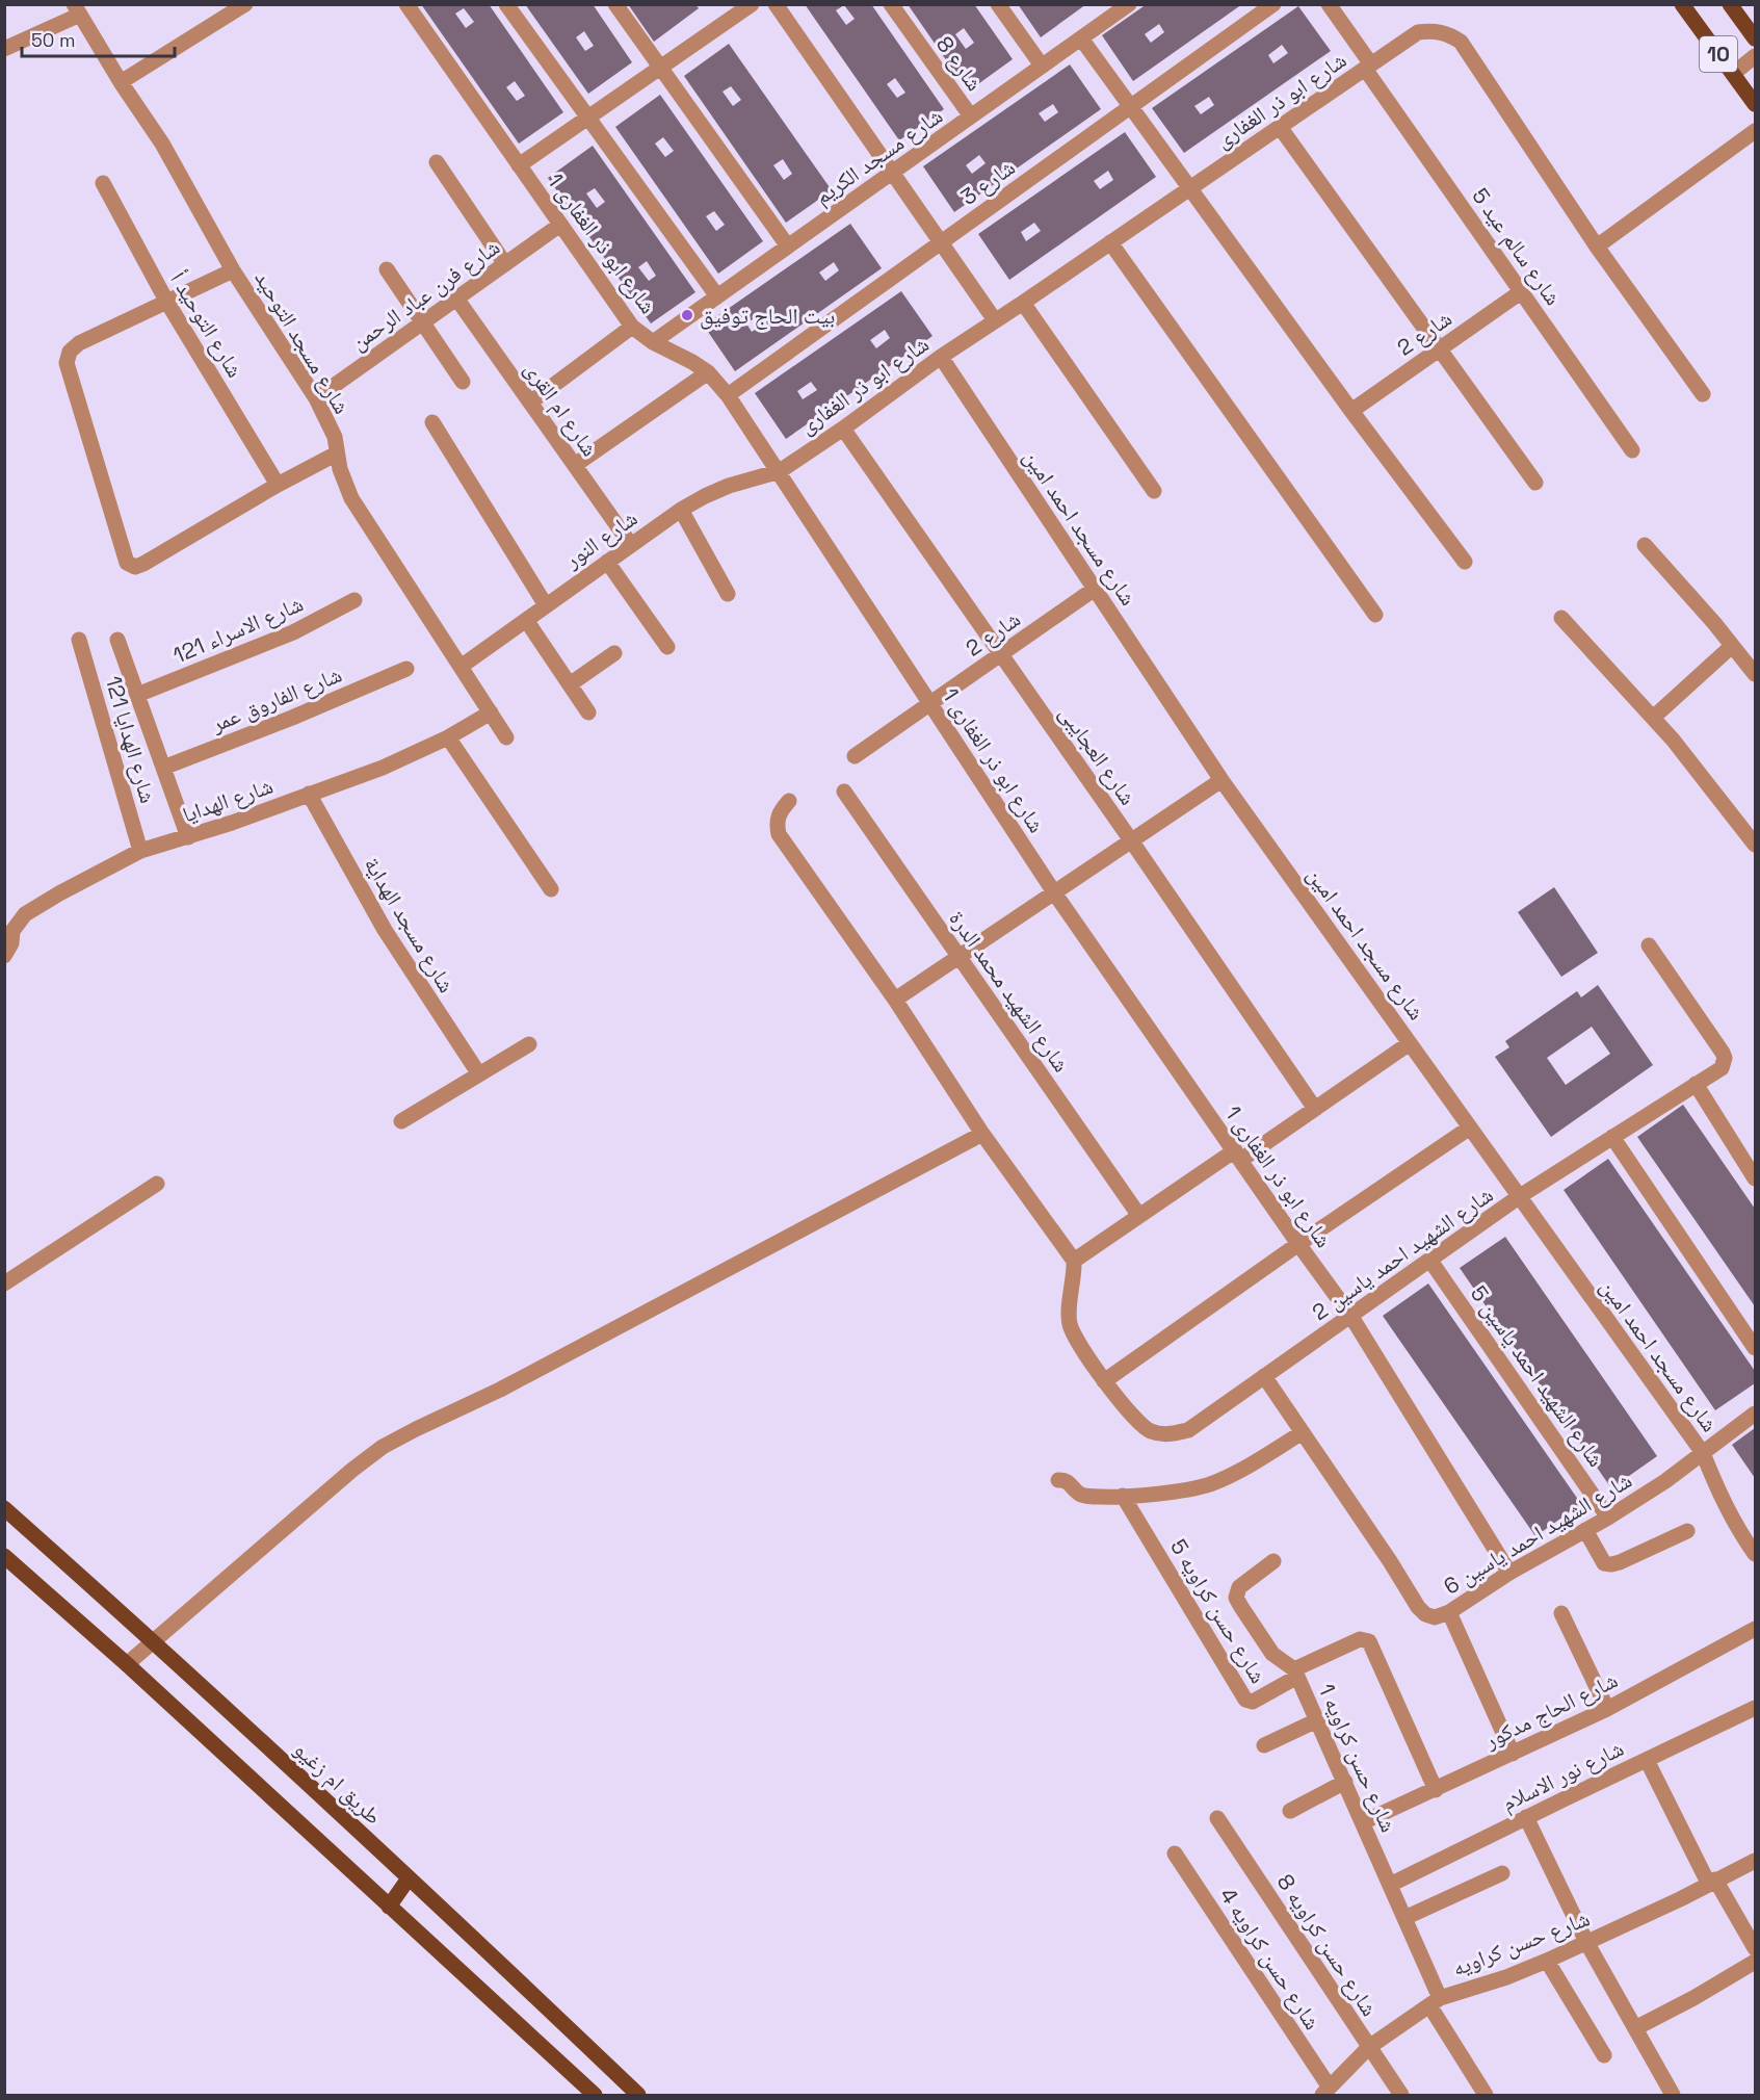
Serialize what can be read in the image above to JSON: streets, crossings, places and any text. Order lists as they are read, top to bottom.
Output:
{
  "streets": {
    "main road": ["10", "طريق ام زغيو"],
    "street": [
      "شارع 8",
      "شارع ابو ذر الغفارى",
      "شارع مسجد الكريم",
      "شارع 3",
      "شارع ابو ذر الغفارى 1",
      "شارع سالم عيد 5",
      "شارع فرن عباد الرحمن",
      "شارع التوحيد أ",
      "شارع 2",
      "شارع مسجد التوحيد",
      "شارع ام القرى",
      "شارع مسجد احمد امين",
      "شارع النور",
      "شارع الاسراء 121",
      "شارع الفاروق عمر",
      "شارع الهدايا 121",
      "شارع العجايبى",
      "شارع الهدايا",
      "شارع مسجد الهداية",
      "شارع الشهيد محمد الدرة",
      "شارع الشهيد احمد ياسين 2",
      "شارع الشهيد احمد ياسين 5",
      "شارع الشهيد احمد ياسين 6",
      "شارع حسن كراويه 5",
      "شارع الحاج مدكور",
      "شارع حسن كراويه 1",
      "شارع نور الاسلام",
      "شارع حسن كراويه",
      "شارع حسن كراويه 8",
      "شارع حسن كراويه 4"
    ]
  },
  "crossings": [
    ["شارع 8", "شارع مسجد الكريم"],
    ["شارع ابو ذر الغفارى", "شارع ابو ذر الغفارى 1"],
    ["شارع ابو ذر الغفارى", "شارع سالم عيد 5"],
    ["شارع ابو ذر الغفارى", "شارع مسجد احمد امين"],
    ["شارع ابو ذر الغفارى", "شارع النور"],
    ["شارع ابو ذر الغفارى", "شارع العجايبى"],
    ["شارع مسجد الكريم", "شارع ابو ذر الغفارى 1"],
    ["شارع 3", "شارع ابو ذر الغفارى 1"],
    ["شارع ابو ذر الغفارى 1", "شارع فرن عباد الرحمن"],
    ["شارع ابو ذر الغفارى 1", "شارع 2"],
    ["شارع ابو ذر الغفارى 1", "شارع النور"],
    ["شارع ابو ذر الغفارى 1", "شارع الشهيد احمد ياسين 2"],
    ["شارع ابو ذر الغفارى 1", "شارع الشهيد احمد ياسين 6"],
    ["شارع سالم عيد 5", "شارع 2"],
    ["شارع فرن عباد الرحمن", "شارع مسجد التوحيد"],
    ["شارع فرن عباد الرحمن", "شارع ام القرى"],
    ["شارع 2", "شارع مسجد احمد امين"],
    ["شارع 2", "شارع العجايبى"],
    ["شارع مسجد التوحيد", "شارع النور"],
    ["شارع مسجد التوحيد", "شارع الهدايا"],
    ["شارع ام القرى", "شارع النور"],
    ["شارع مسجد احمد امين", "شارع الشهيد احمد ياسين 2"],
    ["شارع مسجد احمد امين", "شارع الشهيد احمد ياسين 6"],
    ["شارع الهدايا 121", "شارع الهدايا"],
    ["شارع الهدايا", "شارع مسجد الهداية"],
    ["شارع الشهيد احمد ياسين 2", "شارع الشهيد احمد ياسين 5"],
    ["شارع الشهيد احمد ياسين 2", "شارع الشهيد احمد ياسين 6"],
    ["شارع الشهيد احمد ياسين 5", "شارع الشهيد احمد ياسين 6"],
    ["شارع حسن كراويه 5", "شارع الحاج مدكور"],
    ["شارع حسن كراويه 5", "شارع حسن كراويه 1"],
    ["شارع الحاج مدكور", "شارع حسن كراويه 1"],
    ["شارع حسن كراويه 1", "شارع نور الاسلام"],
    ["شارع حسن كراويه 1", "شارع حسن كراويه"],
    ["شارع حسن كراويه", "شارع حسن كراويه 8"],
    ["شارع حسن كراويه", "شارع حسن كراويه 4"]
  ],
  "places": ["بيت الحاج توفيق"],
  "scale_bar": "50 m"
}
